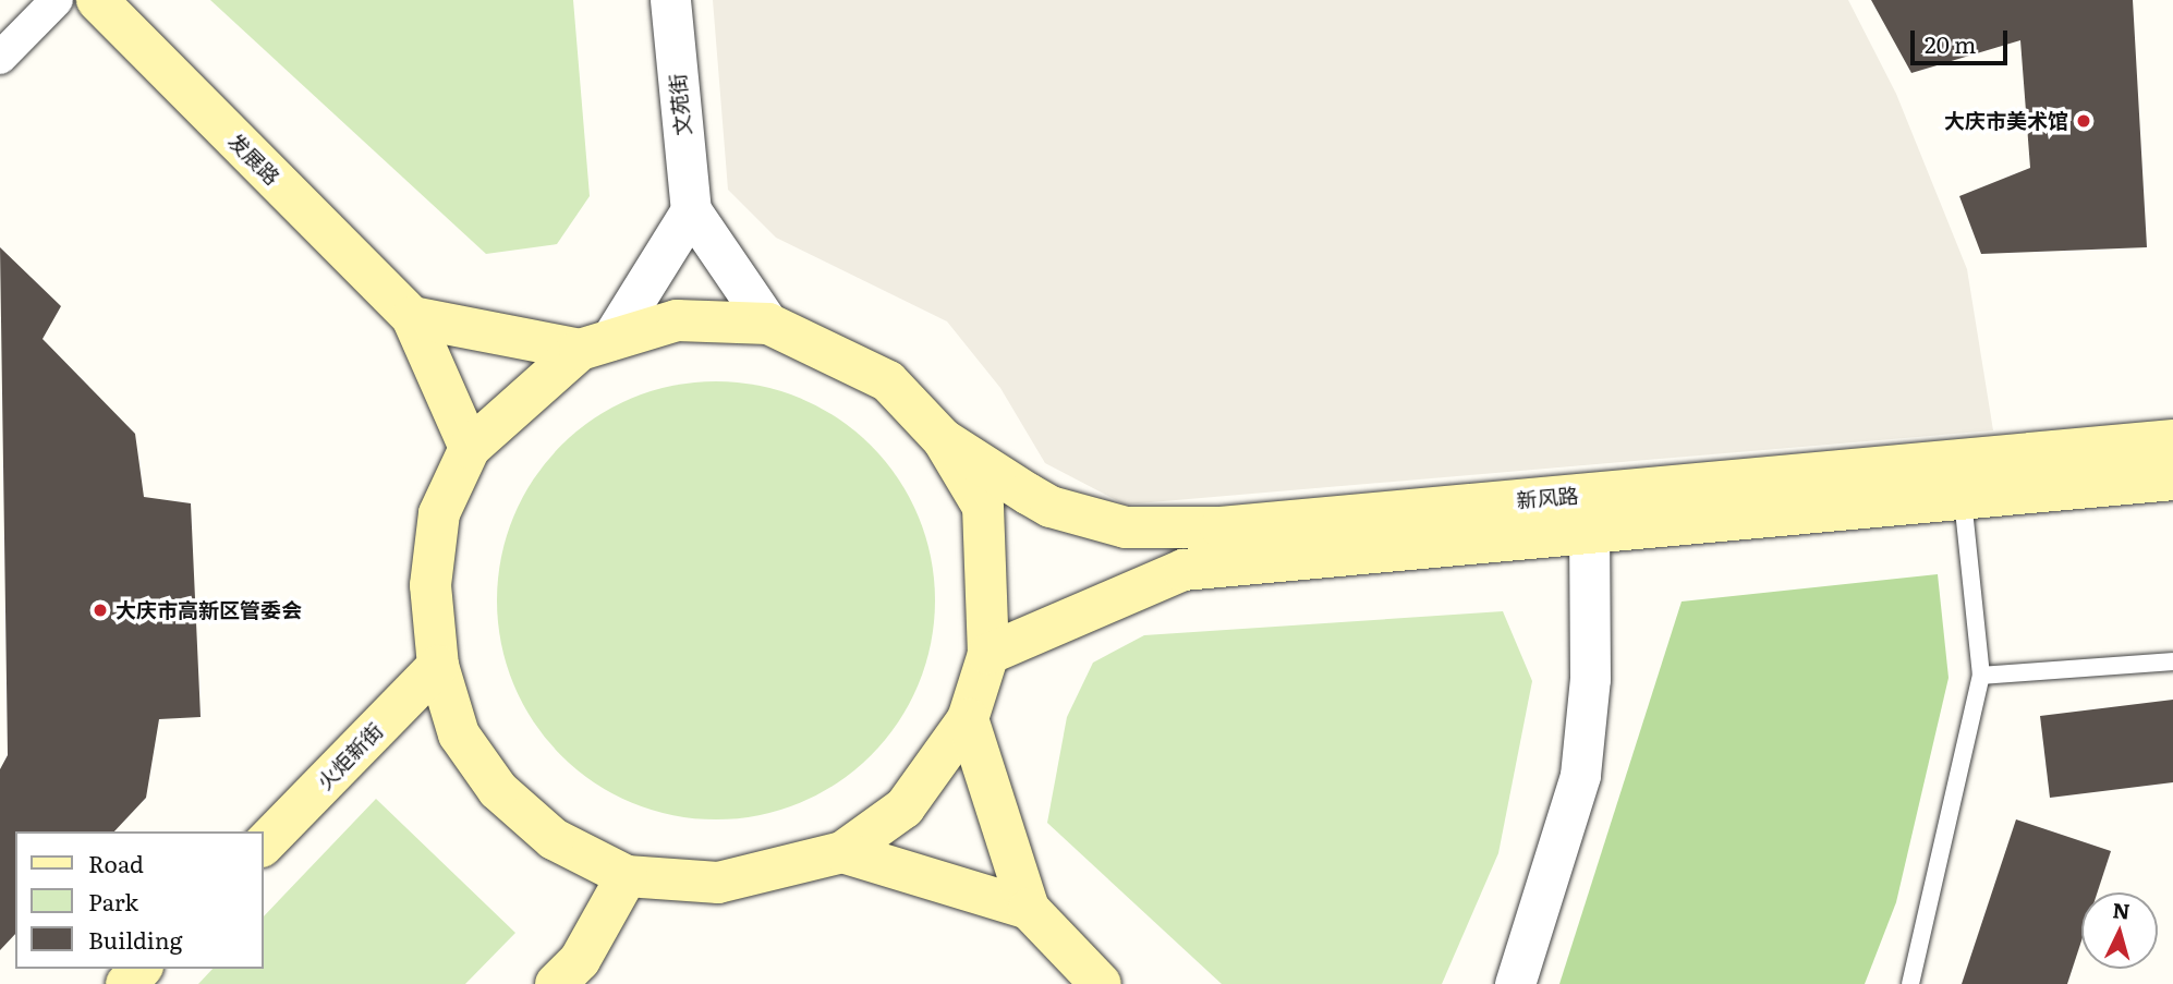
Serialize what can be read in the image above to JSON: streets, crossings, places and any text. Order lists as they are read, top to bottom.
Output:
{
  "streets": {
    "main road": ["发展路", "新风路", "火炬新街"],
    "street": ["文苑街"]
  },
  "places": ["大庆市美术馆", "大庆市高新区管委会"],
  "legend": ["Road", "Park", "Building"],
  "scale_bar": "20 m",
  "north": "top"
}
